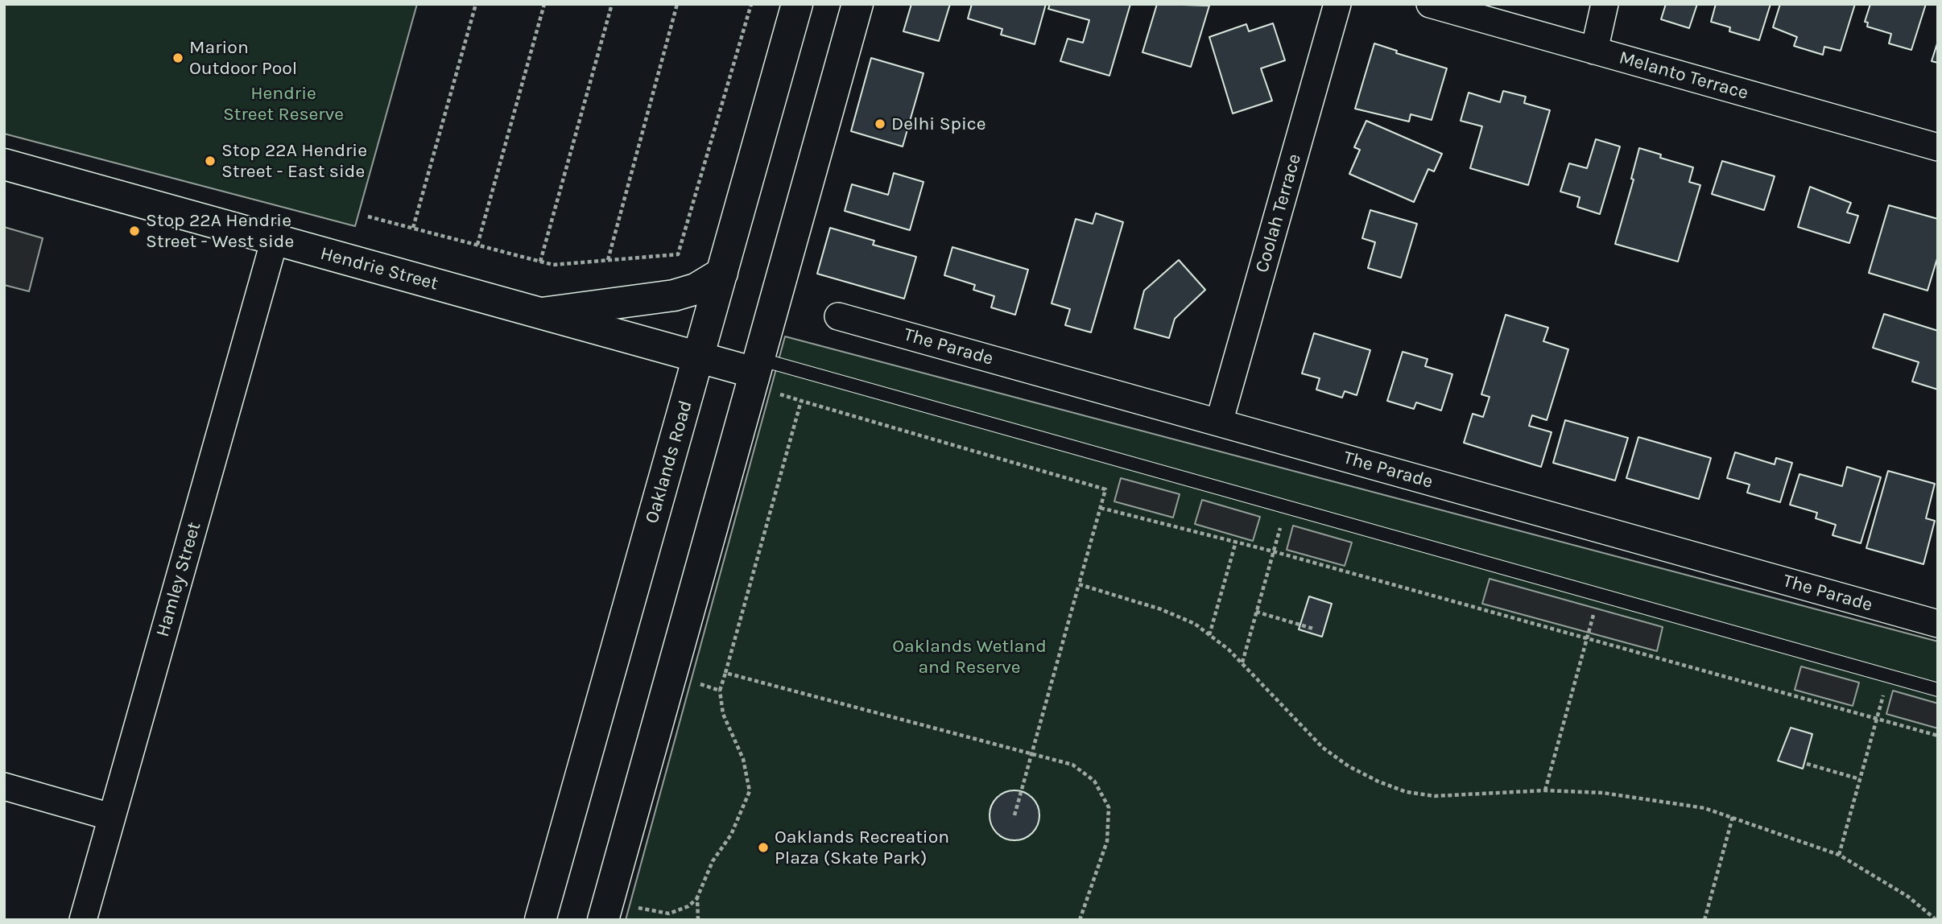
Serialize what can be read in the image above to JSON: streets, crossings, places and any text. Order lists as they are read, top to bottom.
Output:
{
  "streets": {
    "main road": ["Hendrie Street", "Oaklands Road"],
    "street": [
      "Melanto Terrace",
      "Coolah Terrace",
      "The Parade",
      "Hamley Street"
    ]
  },
  "crossings": [
    ["Coolah Terrace", "The Parade"],
    ["Hendrie Street", "Oaklands Road"],
    ["Hendrie Street", "Hamley Street"]
  ],
  "parks": ["Hendrie Street Reserve", "Oaklands Wetland and Reserve"],
  "places": [
    "Marion Outdoor Pool",
    "Delhi Spice",
    "Stop 22A Hendrie Street - East side",
    "Stop 22A Hendrie Street - West side",
    "Oaklands Recreation Plaza (Skate Park)"
  ]
}
